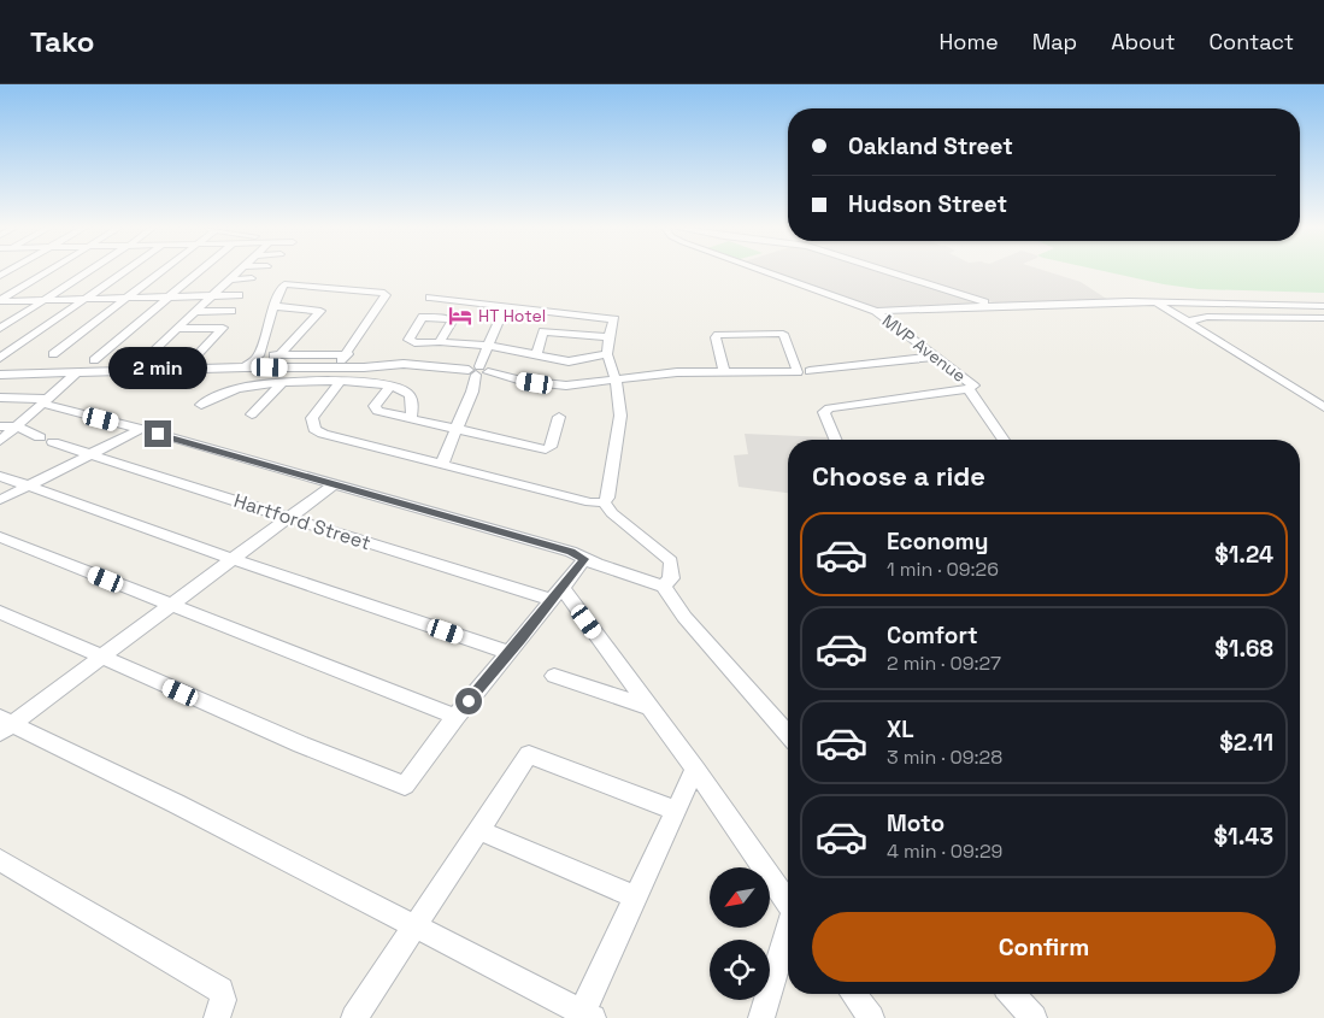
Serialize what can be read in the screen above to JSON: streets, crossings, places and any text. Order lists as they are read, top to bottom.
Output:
{
  "streets": {
    "street": ["MVP Avenue", "Hartford Street"]
  },
  "places": {
    "hotel": ["HT Hotel"]
  },
  "north": "bottom left",
  "page": {
    "header": "Tako",
    "nav": [
      "Home",
      "Map",
      "About",
      "Contact"
    ],
    "banner": ["Oakland Street", "Hudson Street"],
    "bubble": "2 min",
    "heading": "Choose a ride",
    "list": [
      {
        "name": "Economy",
        "note": "1 min · 09:26",
        "value": "$1.24"
      },
      {
        "name": "Comfort",
        "note": "2 min · 09:27",
        "value": "$1.68"
      },
      {
        "name": "XL",
        "note": "3 min · 09:28",
        "value": "$2.11"
      },
      {
        "name": "Moto",
        "note": "4 min · 09:29",
        "value": "$1.43"
      }
    ],
    "buttons": "Confirm"
  }
}
